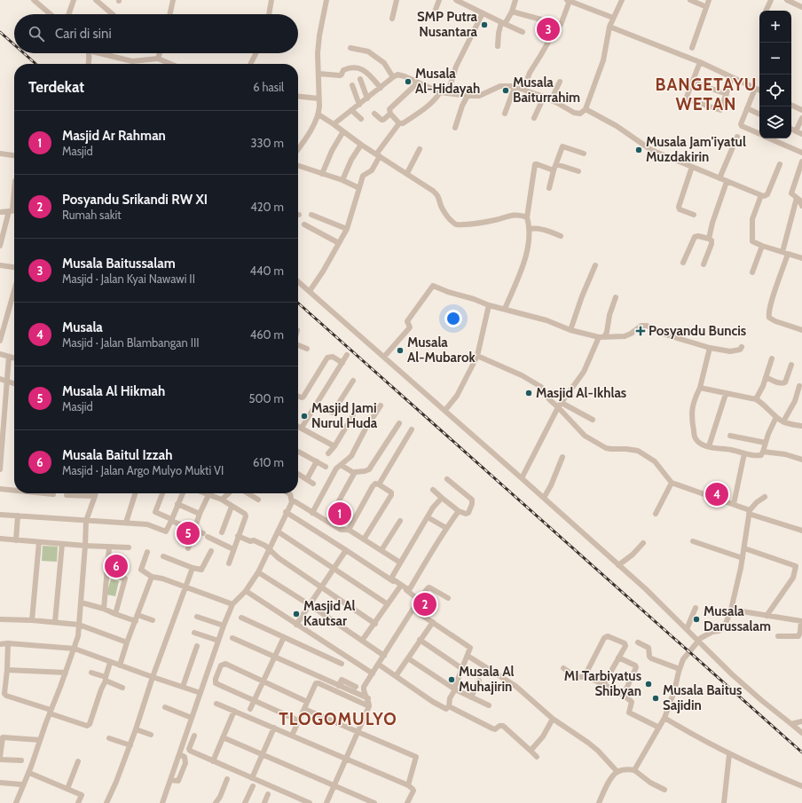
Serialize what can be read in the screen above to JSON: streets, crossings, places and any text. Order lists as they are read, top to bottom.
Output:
{
  "districts": ["BANGETAYU WETAN", "TLOGOMULYO"],
  "places": {
    "other": [
      "SMP Putra Nusantara",
      "Musala Al-Hidayah",
      "Musala Baiturrahim",
      "Musala Jam'iyatul Muzdakirin",
      "Musala Al-Mubarok",
      "Masjid Al-Ikhlas",
      "Masjid Jami Nurul Huda",
      "Masjid Al Kautsar",
      "Musala Darussalam",
      "Musala Al Muhajirin",
      "MI Tarbiyatus Shibyan",
      "Musala Baitus Sajidin"
    ],
    "health": ["Posyandu Buncis"]
  },
  "page": {
    "map_buttons": ["+", "−"],
    "search": "Cari di sini",
    "pins": [
      "3",
      "4",
      "1",
      "5",
      "6",
      "2"
    ],
    "heading": ["Terdekat", "6 hasil"],
    "list": [
      {
        "mark": "1",
        "name": "Masjid Ar Rahman",
        "note": "Masjid",
        "value": "330 m"
      },
      {
        "mark": "2",
        "name": "Posyandu Srikandi RW XI",
        "note": "Rumah sakit",
        "value": "420 m"
      },
      {
        "mark": "3",
        "name": "Musala Baitussalam",
        "note": "Masjid · Jalan Kyai Nawawi II",
        "value": "440 m"
      },
      {
        "mark": "4",
        "name": "Musala",
        "note": "Masjid · Jalan Blambangan III",
        "value": "460 m"
      },
      {
        "mark": "5",
        "name": "Musala Al Hikmah",
        "note": "Masjid",
        "value": "500 m"
      },
      {
        "mark": "6",
        "name": "Musala Baitul Izzah",
        "note": "Masjid · Jalan Argo Mulyo Mukti VI",
        "value": "610 m"
      }
    ]
  }
}
